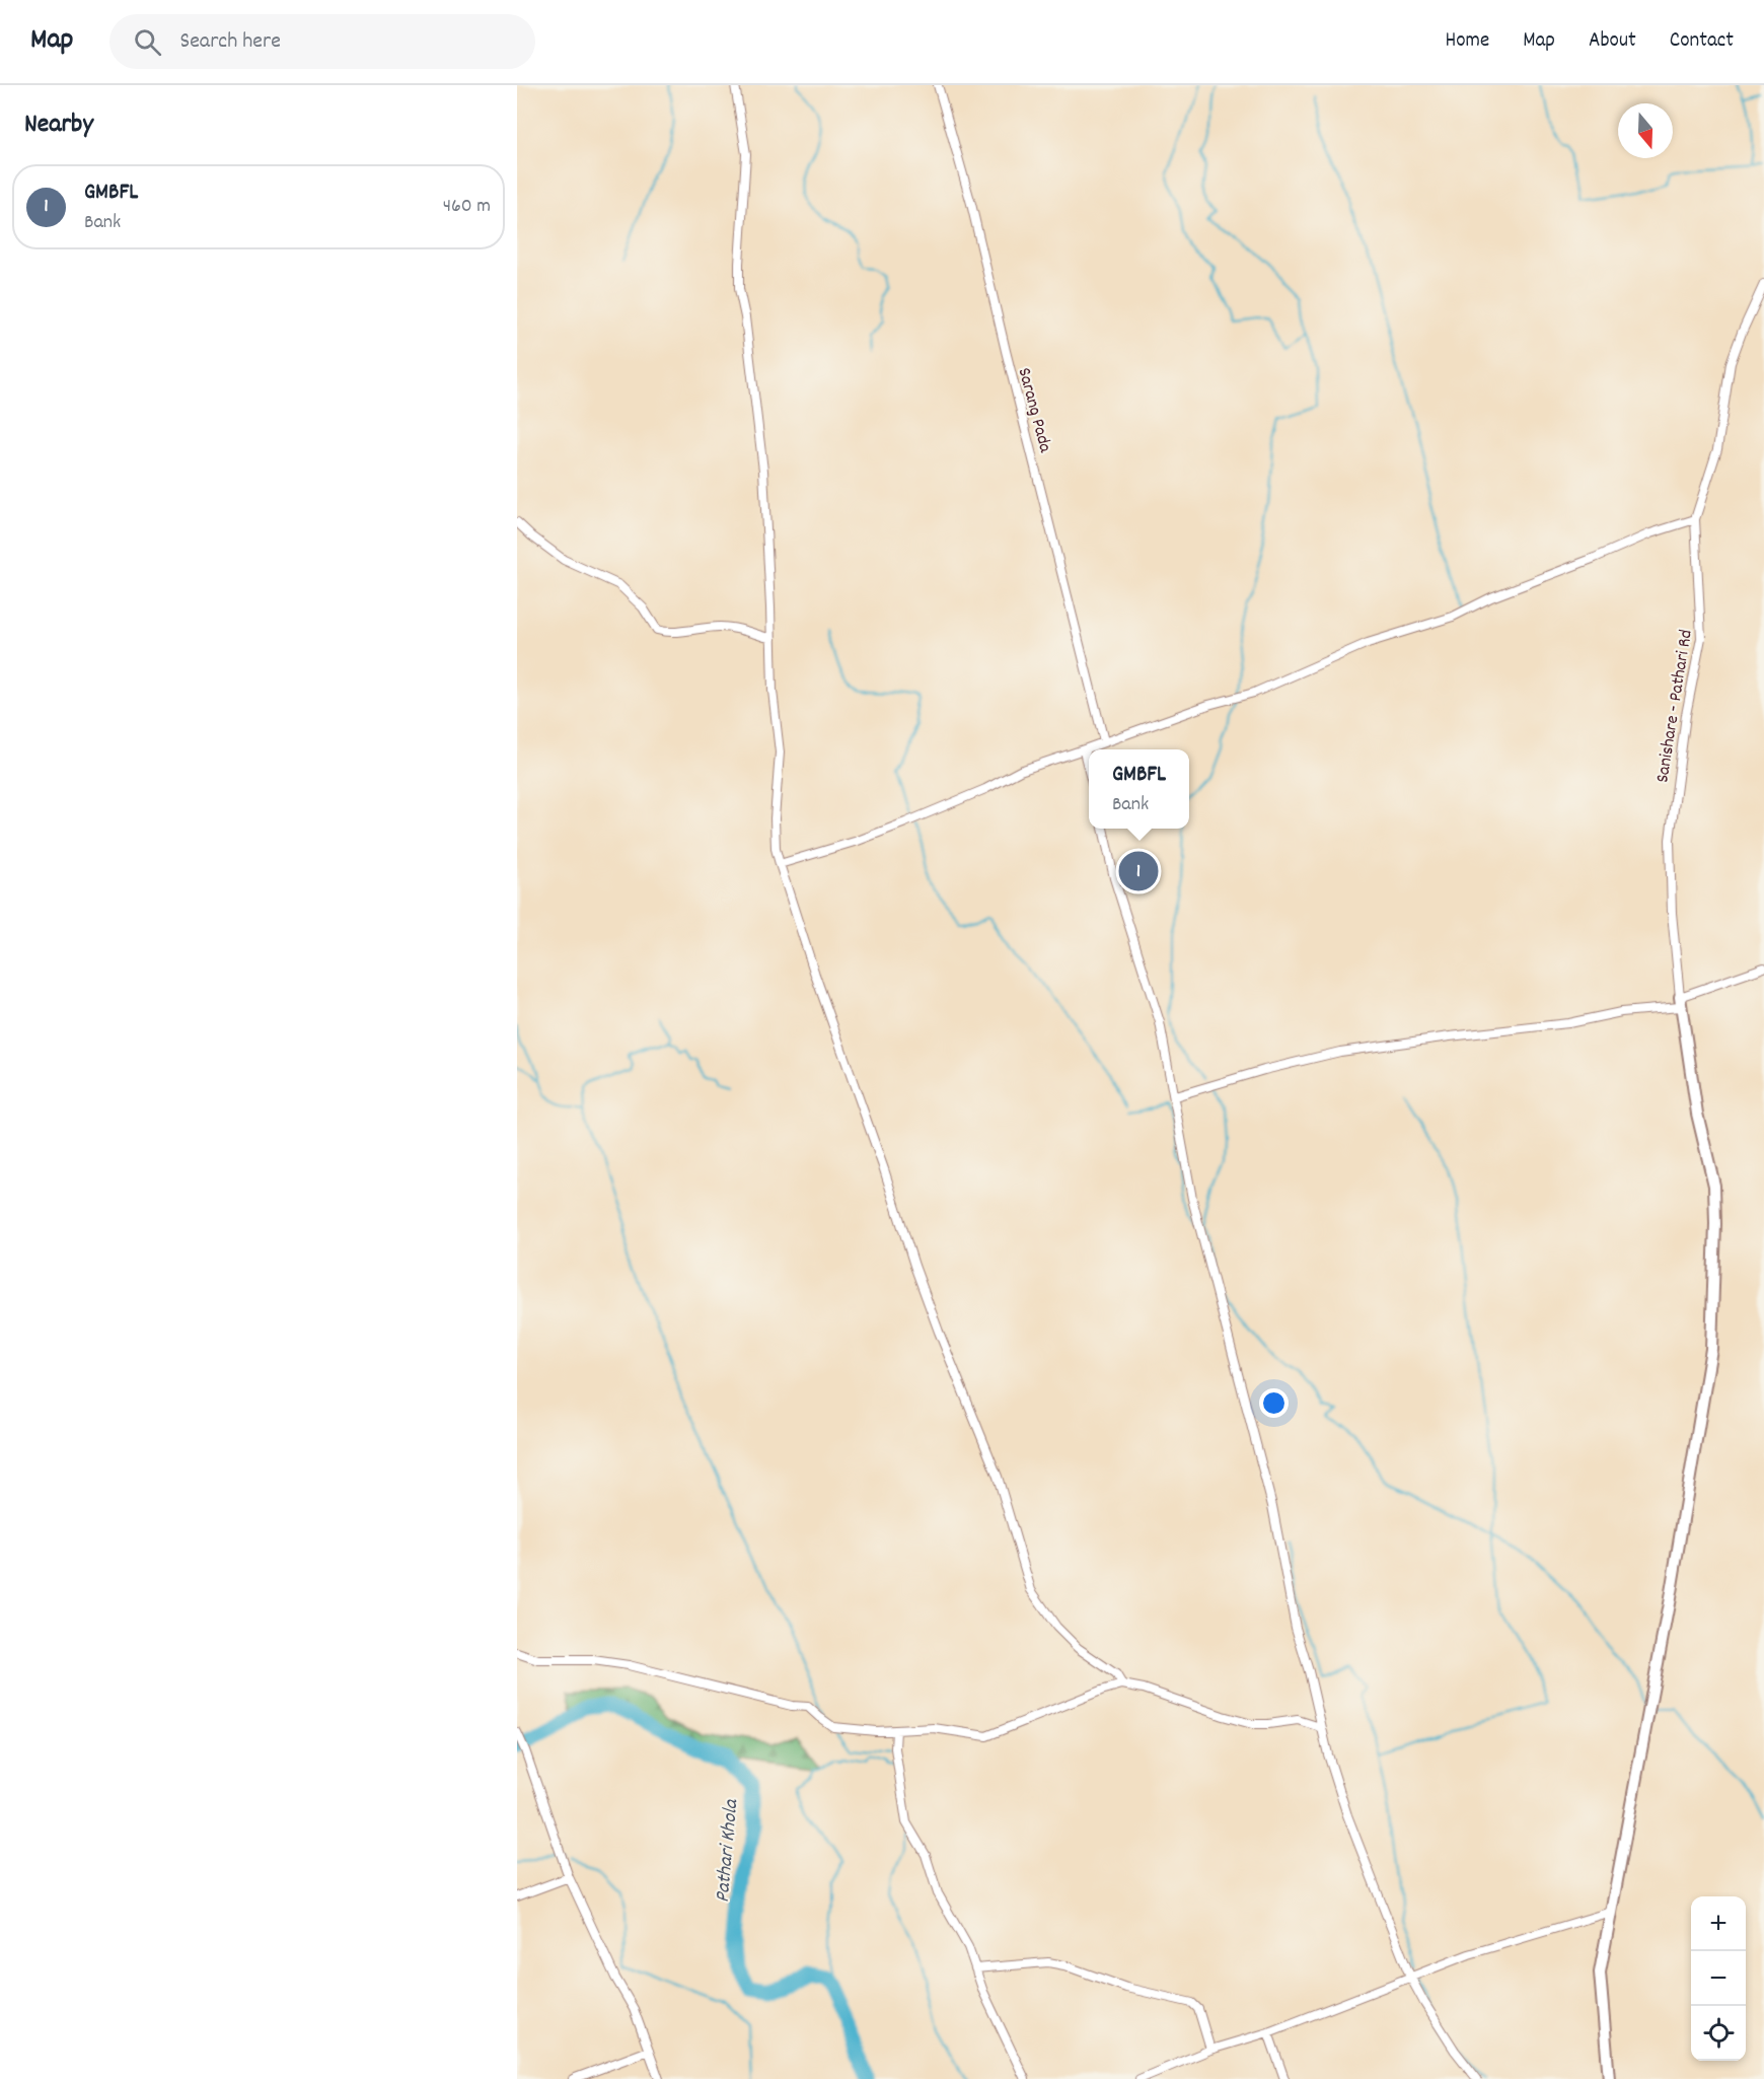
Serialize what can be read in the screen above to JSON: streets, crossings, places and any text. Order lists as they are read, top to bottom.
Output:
{
  "streets": {
    "street": ["Sarang Pada", "Sanishare - Pathari Rd"]
  },
  "water": ["Pathari Khola"],
  "north": "bottom",
  "page": {
    "header": "Map",
    "search": "Search here",
    "nav": [
      "Home",
      "Map",
      "About",
      "Contact"
    ],
    "heading": "Nearby",
    "list": [
      {
        "mark": "1",
        "name": "GMBFL",
        "note": "Bank",
        "value": "460 m"
      }
    ],
    "popup": ["GMBFL", "Bank"],
    "pins": "1",
    "map_buttons": ["+", "−"]
  }
}
